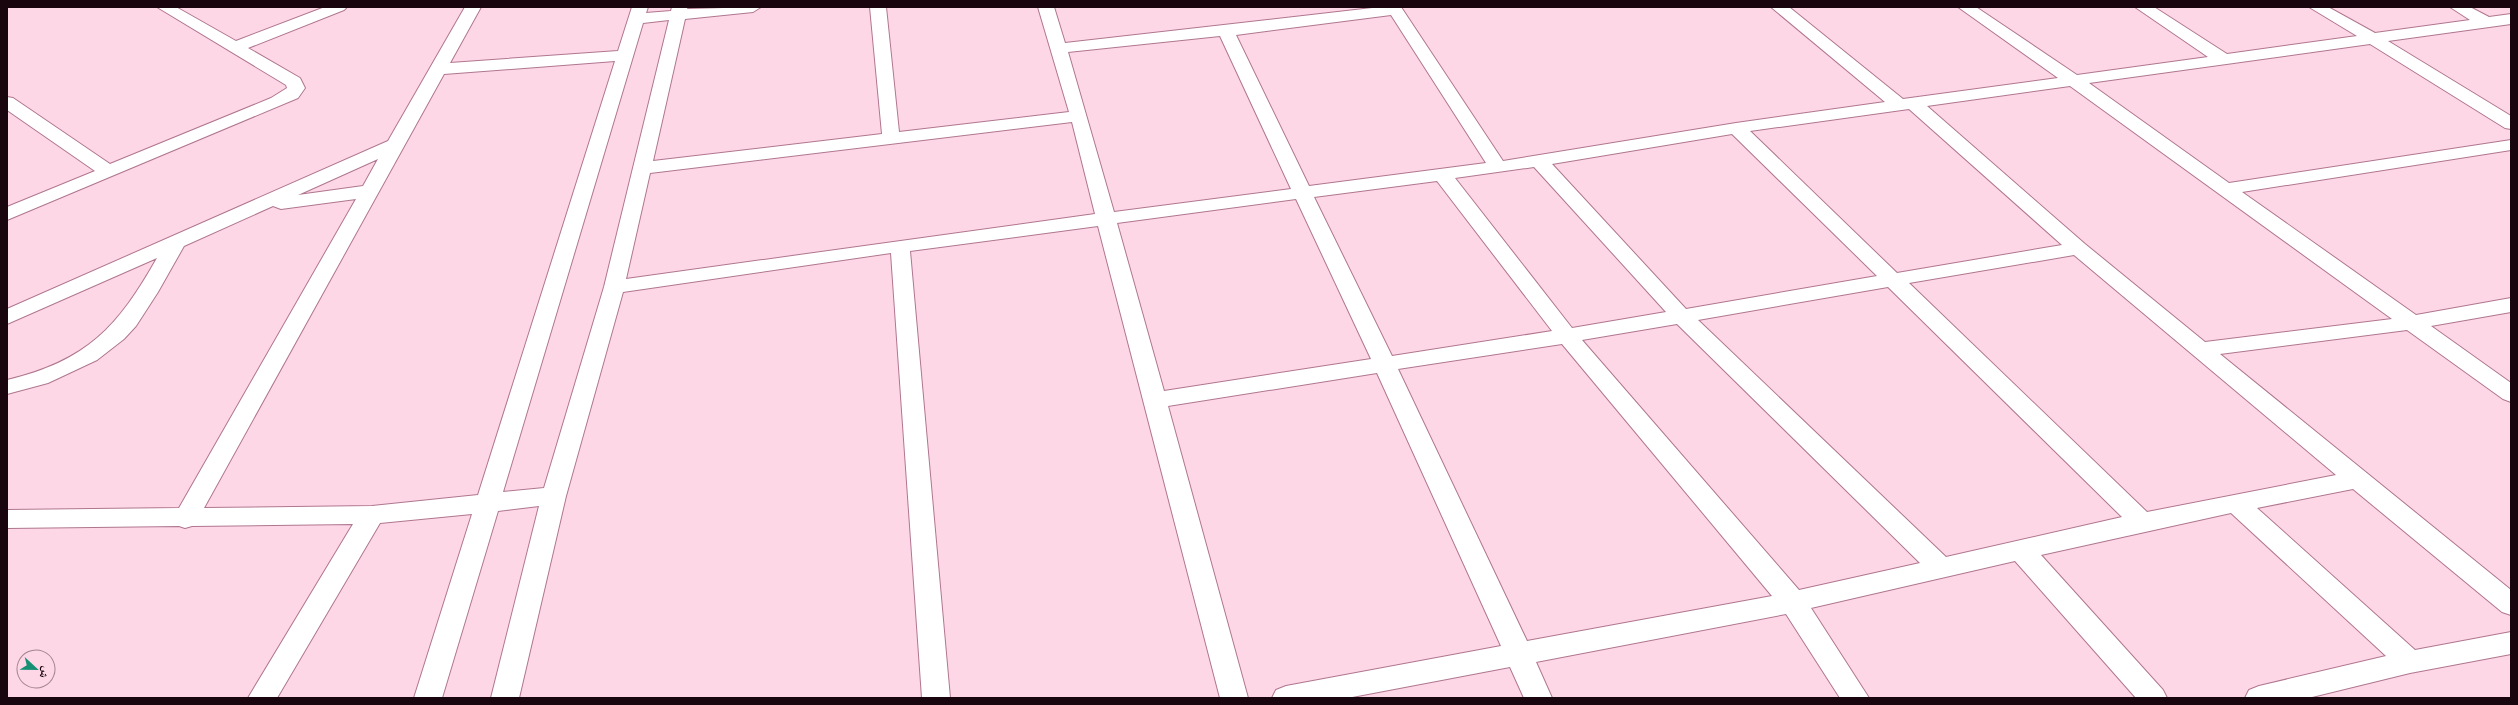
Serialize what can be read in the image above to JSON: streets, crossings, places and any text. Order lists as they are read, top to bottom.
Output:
{
  "north": "right"
}
